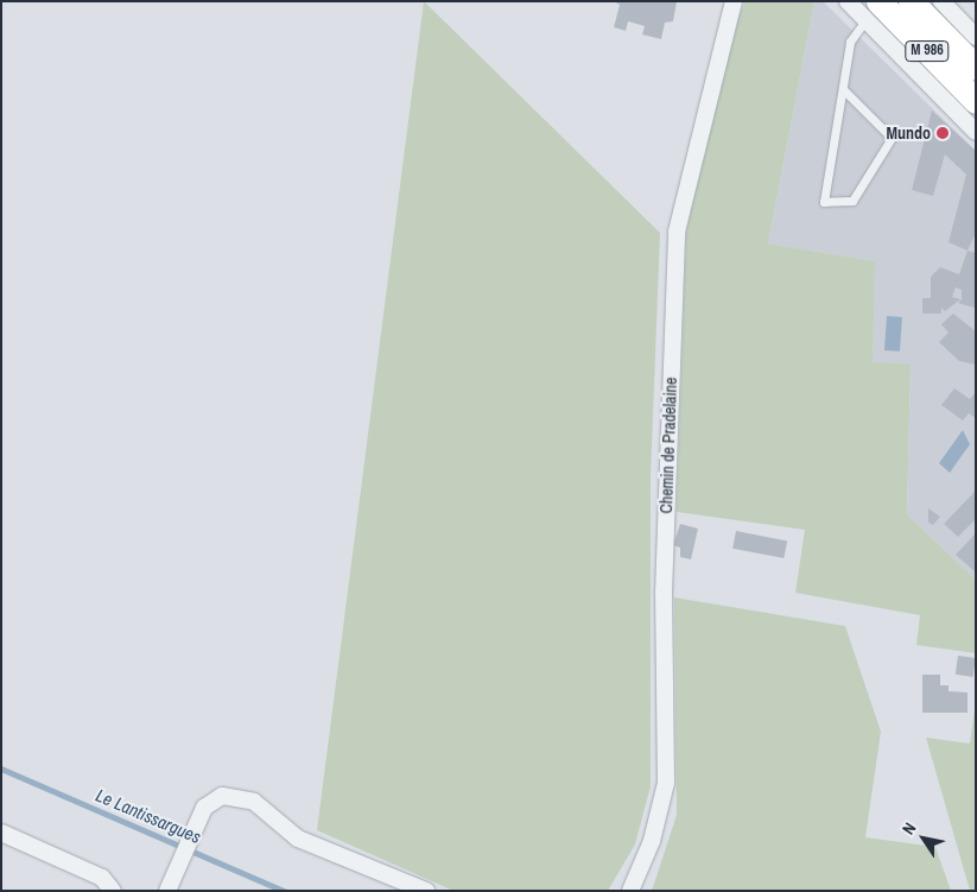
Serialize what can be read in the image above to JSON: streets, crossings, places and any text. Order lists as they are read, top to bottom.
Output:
{
  "streets": {
    "main road": ["M 986"],
    "street": ["Chemin de Pradelaine"]
  },
  "water": ["Le Lantissargues"],
  "places": ["Mundo"],
  "north": "top left"
}
